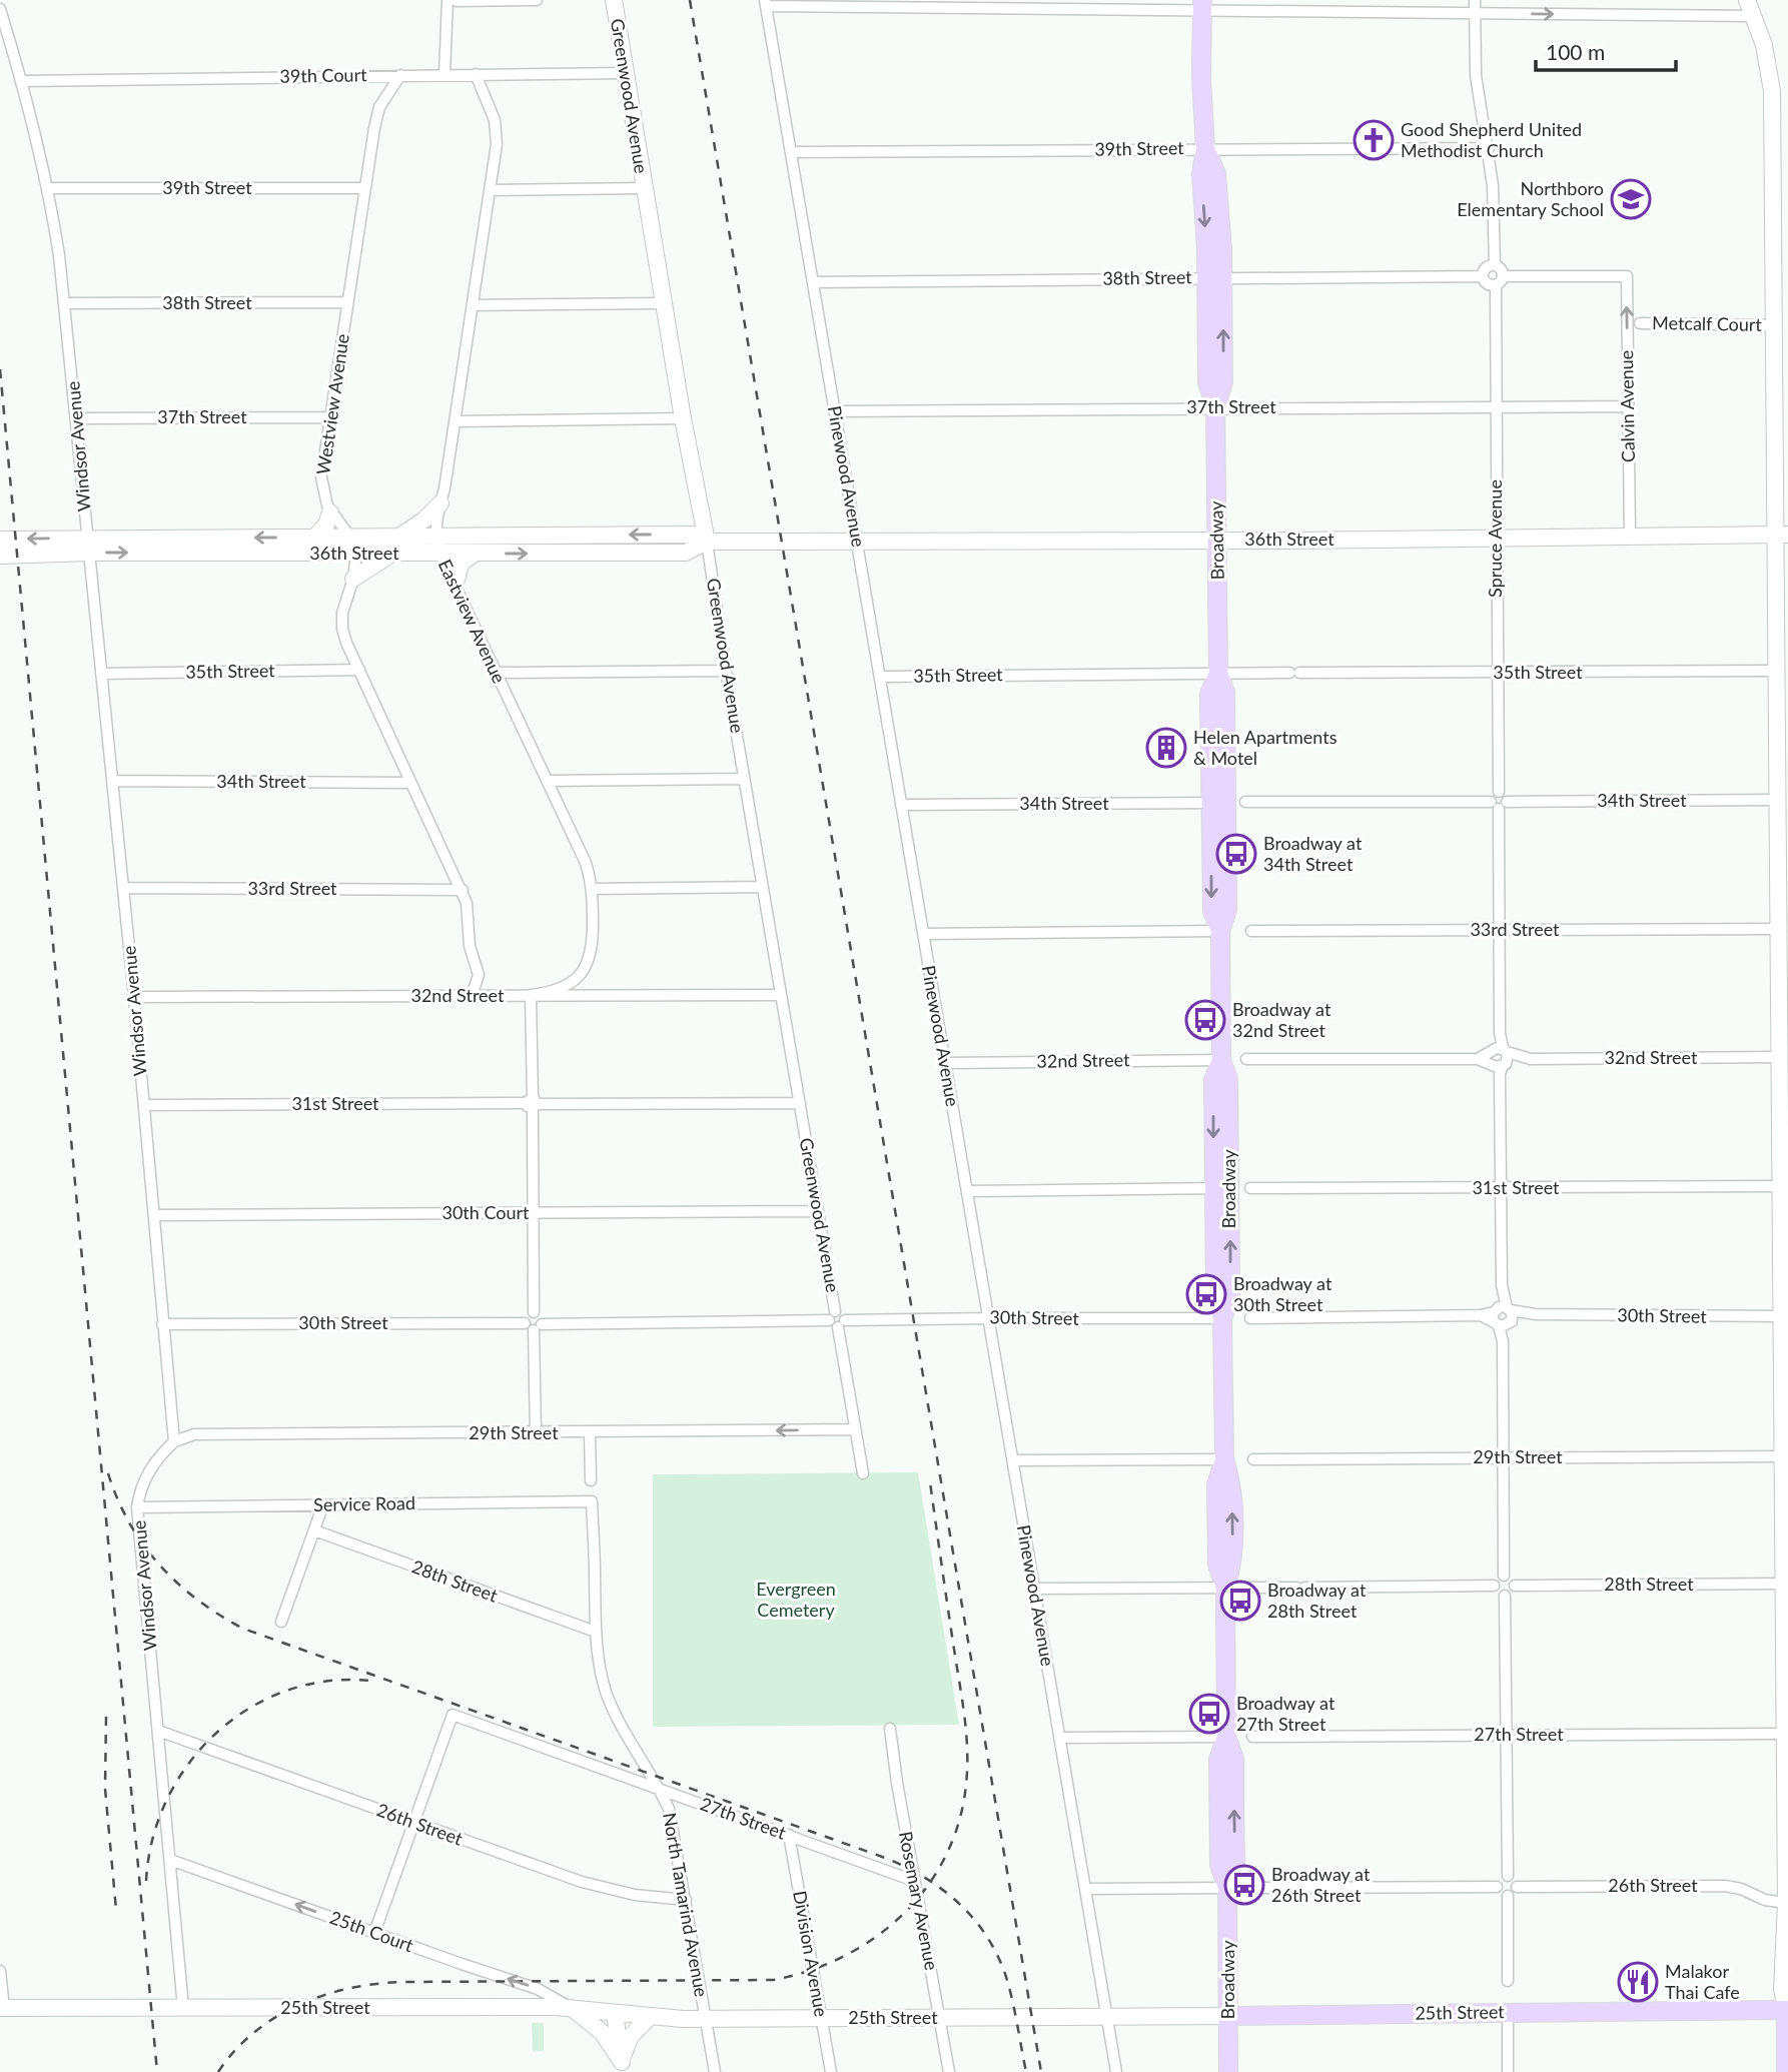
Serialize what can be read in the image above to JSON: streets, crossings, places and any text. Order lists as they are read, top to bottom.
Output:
{
  "streets": {
    "main road": ["Broadway", "25th Street"],
    "street": [
      "39th Court",
      "Greenwood Avenue",
      "39th Street",
      "38th Street",
      "Metcalf Court",
      "Westview Avenue",
      "Calvin Avenue",
      "37th Street",
      "Windsor Avenue",
      "Pinewood Avenue",
      "Spruce Avenue",
      "36th Street",
      "Eastview Avenue",
      "35th Street",
      "34th Street",
      "33rd Street",
      "32nd Street",
      "31st Street",
      "30th Court",
      "30th Street",
      "29th Street",
      "Service Road",
      "28th Street",
      "27th Street",
      "26th Street",
      "Rosemary Avenue",
      "North Tamarind Avenue",
      "25th Court",
      "Division Avenue"
    ]
  },
  "crossings": [
    ["39th Court", "Greenwood Avenue"],
    ["39th Court", "Westview Avenue"],
    ["39th Court", "Windsor Avenue"],
    ["39th Court", "Eastview Avenue"],
    ["Greenwood Avenue", "36th Street"],
    ["Greenwood Avenue", "32nd Street"],
    ["Greenwood Avenue", "31st Street"],
    ["Greenwood Avenue", "30th Court"],
    ["Greenwood Avenue", "30th Street"],
    ["Greenwood Avenue", "29th Street"],
    ["39th Street", "Westview Avenue"],
    ["39th Street", "Windsor Avenue"],
    ["39th Street", "Pinewood Avenue"],
    ["39th Street", "Broadway"],
    ["38th Street", "Westview Avenue"],
    ["38th Street", "Calvin Avenue"],
    ["38th Street", "Windsor Avenue"],
    ["38th Street", "Pinewood Avenue"],
    ["38th Street", "Spruce Avenue"],
    ["38th Street", "Broadway"],
    ["Westview Avenue", "37th Street"],
    ["Westview Avenue", "36th Street"],
    ["Westview Avenue", "35th Street"],
    ["Westview Avenue", "34th Street"],
    ["Westview Avenue", "33rd Street"],
    ["Westview Avenue", "32nd Street"],
    ["Calvin Avenue", "37th Street"],
    ["Calvin Avenue", "Spruce Avenue"],
    ["Calvin Avenue", "36th Street"],
    ["37th Street", "Windsor Avenue"],
    ["37th Street", "Pinewood Avenue"],
    ["37th Street", "Spruce Avenue"],
    ["37th Street", "Broadway"],
    ["Windsor Avenue", "36th Street"],
    ["Windsor Avenue", "35th Street"],
    ["Windsor Avenue", "34th Street"],
    ["Windsor Avenue", "33rd Street"],
    ["Windsor Avenue", "32nd Street"],
    ["Windsor Avenue", "31st Street"],
    ["Windsor Avenue", "30th Court"],
    ["Windsor Avenue", "30th Street"],
    ["Windsor Avenue", "29th Street"],
    ["Windsor Avenue", "Service Road"],
    ["Windsor Avenue", "26th Street"],
    ["Windsor Avenue", "25th Court"],
    ["Windsor Avenue", "25th Street"],
    ["Pinewood Avenue", "36th Street"],
    ["Pinewood Avenue", "35th Street"],
    ["Pinewood Avenue", "34th Street"],
    ["Pinewood Avenue", "32nd Street"],
    ["Pinewood Avenue", "30th Street"],
    ["Pinewood Avenue", "25th Street"],
    ["Spruce Avenue", "36th Street"],
    ["Spruce Avenue", "35th Street"],
    ["Spruce Avenue", "34th Street"],
    ["36th Street", "Broadway"],
    ["36th Street", "Eastview Avenue"],
    ["Broadway", "35th Street"],
    ["Broadway", "34th Street"],
    ["Broadway", "32nd Street"],
    ["Broadway", "30th Street"],
    ["Broadway", "25th Street"],
    ["Eastview Avenue", "32nd Street"],
    ["Service Road", "North Tamarind Avenue"],
    ["28th Street", "North Tamarind Avenue"],
    ["27th Street", "26th Street"],
    ["27th Street", "Rosemary Avenue"],
    ["27th Street", "North Tamarind Avenue"],
    ["27th Street", "Division Avenue"],
    ["26th Street", "North Tamarind Avenue"],
    ["Rosemary Avenue", "25th Street"],
    ["North Tamarind Avenue", "25th Street"],
    ["25th Court", "25th Street"],
    ["Division Avenue", "25th Street"]
  ],
  "one_way": ["25th Court"],
  "parks": ["Evergreen Cemetery"],
  "places": {
    "church": ["Good Shepherd United Methodist Church"],
    "school or university": ["Northboro Elementary School"],
    "building": ["Helen Apartments & Motel"],
    "bus stop": [
      "Broadway at 34th Street",
      "Broadway at 32nd Street",
      "Broadway at 30th Street",
      "Broadway at 28th Street",
      "Broadway at 27th Street",
      "Broadway at 26th Street"
    ],
    "restaurant": ["Malakor Thai Cafe"]
  },
  "scale_bar": "100 m"
}
